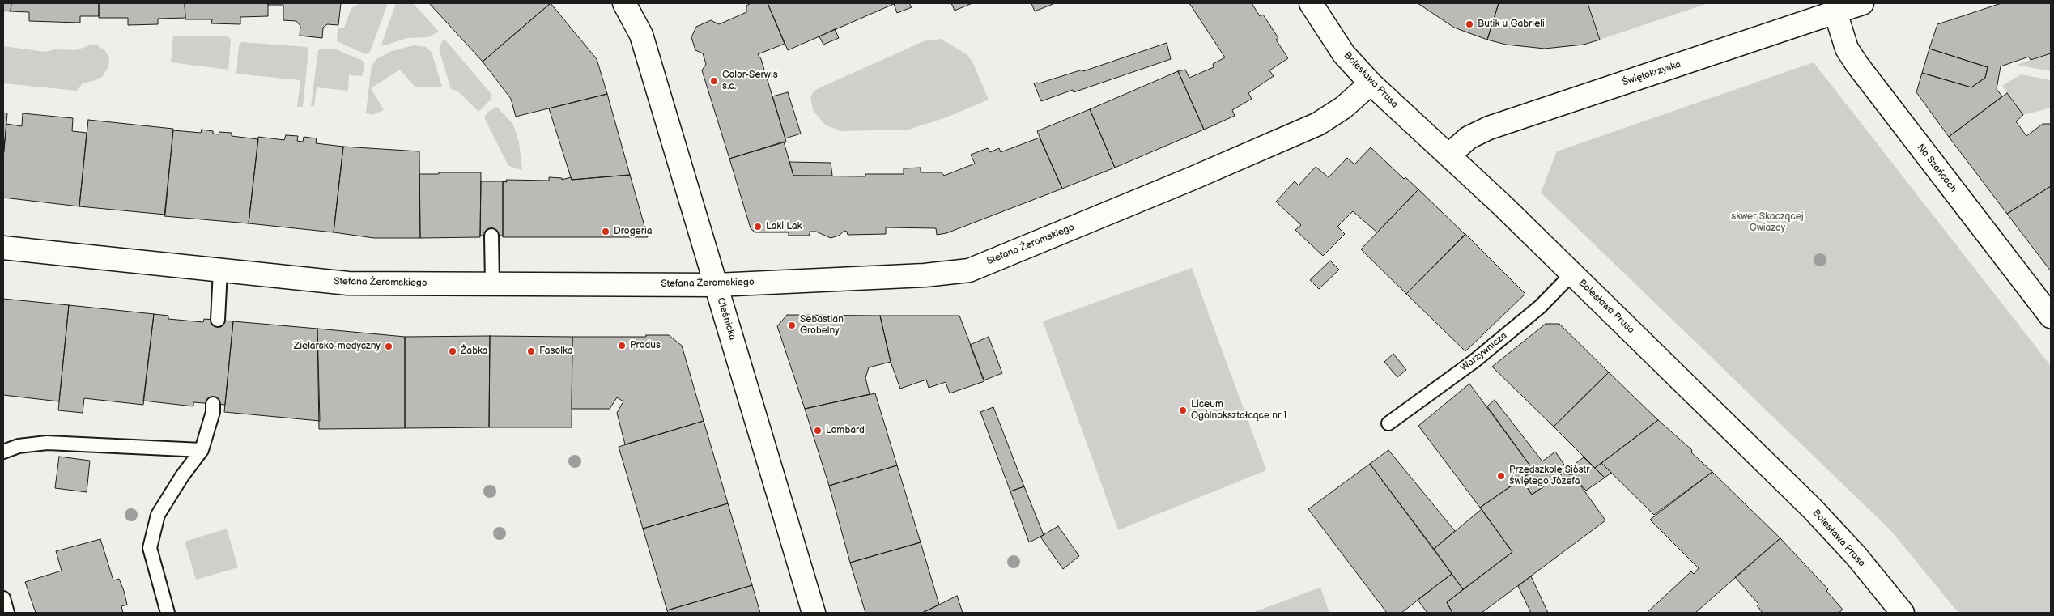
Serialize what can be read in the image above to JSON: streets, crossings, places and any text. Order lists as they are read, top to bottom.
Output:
{
  "streets": {
    "street": [
      "Świętokrzyska",
      "Bolesława Prusa",
      "Na Szańcach",
      "Stefana Żeromskiego",
      "Oleśnicka"
    ],
    "lane": ["Warzywnicza"]
  },
  "crossings": [
    ["Świętokrzyska", "Bolesława Prusa"],
    ["Świętokrzyska", "Na Szańcach"],
    ["Bolesława Prusa", "Stefana Żeromskiego"],
    ["Bolesława Prusa", "Warzywnicza"],
    ["Stefana Żeromskiego", "Oleśnicka"]
  ],
  "parks": ["skwer Skaczącej Gwiazdy"],
  "places": [
    "Butik u Gabrieli",
    "Color-Serwis s.c.",
    "Laki Lak",
    "Drogeria",
    "Sebastian Grobelny",
    "Produs",
    "Zielarsko-medyczny",
    "Żabka",
    "Fasolka",
    "Liceum Ogólnokształcące nr I",
    "Lombard",
    "Przedszkole Sióstr świętego Józefa"
  ]
}
